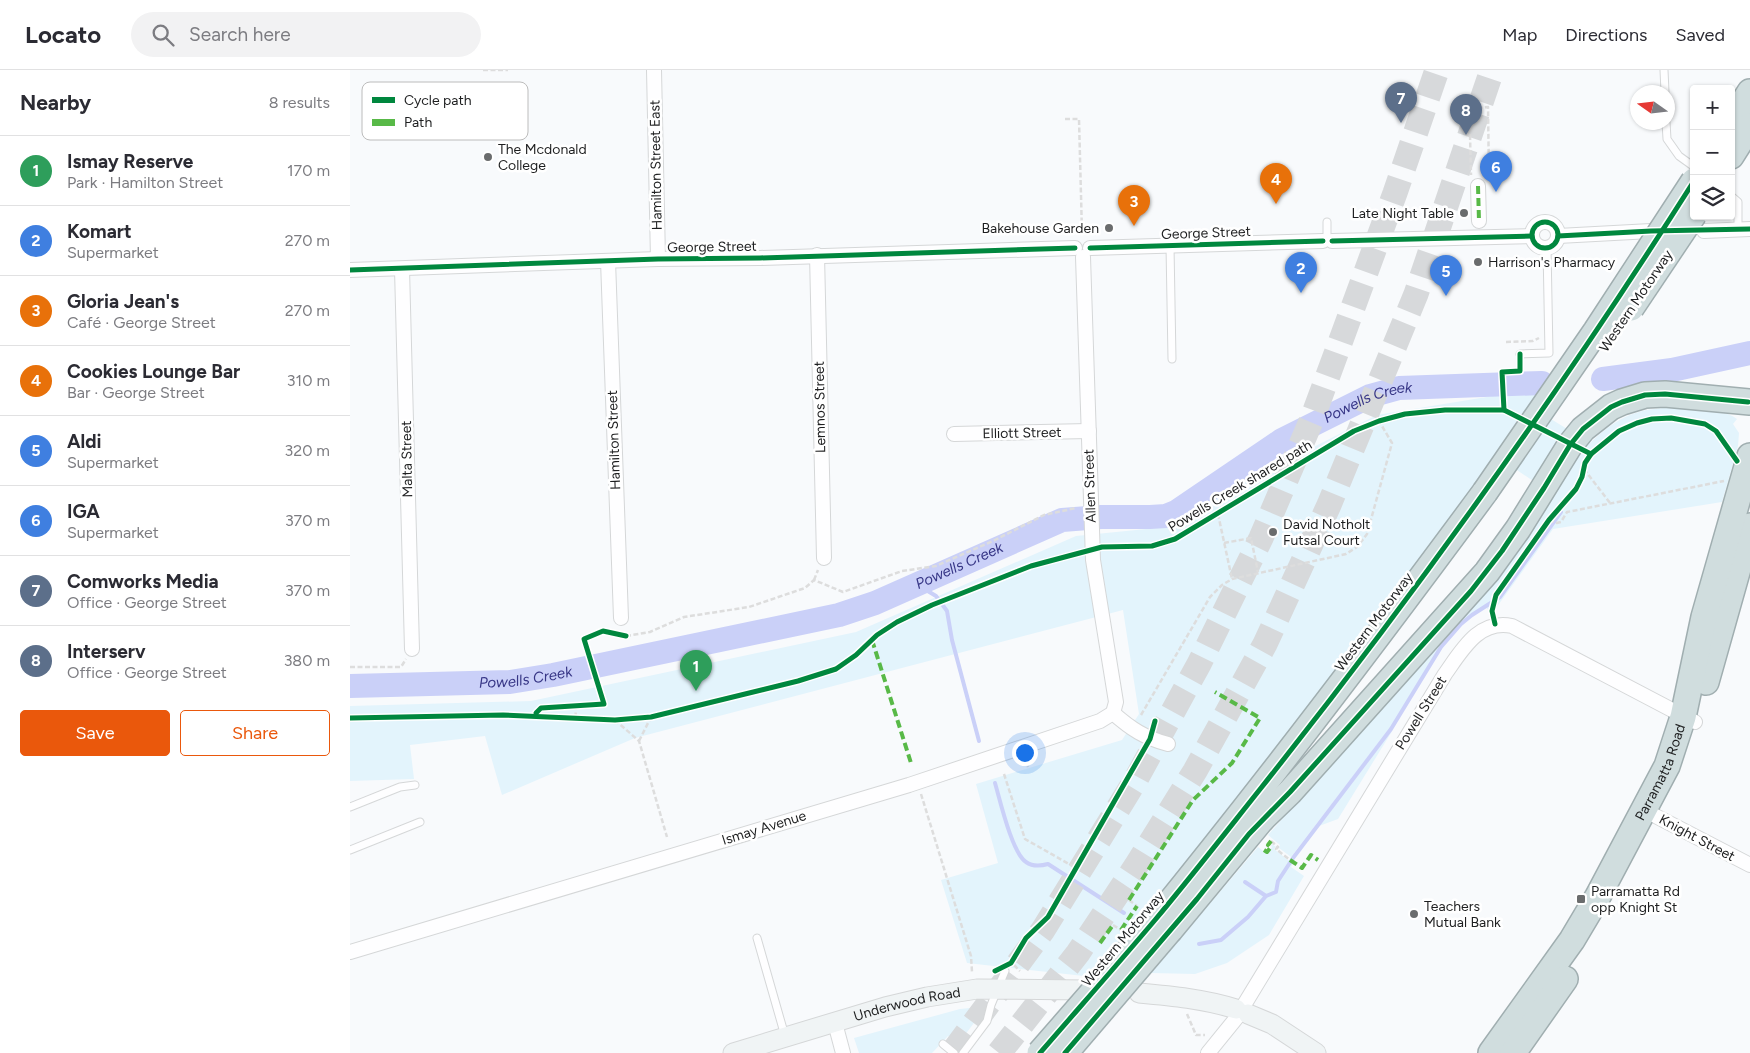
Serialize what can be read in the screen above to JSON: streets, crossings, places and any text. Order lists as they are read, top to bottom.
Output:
{
  "streets": {
    "highway": ["Western Motorway", "Parramatta Road"],
    "main road": ["Underwood Road"],
    "street": [
      "Hamilton Street East",
      "George Street",
      "Lemnos Street",
      "Elliott Street",
      "Hamilton Street",
      "Malta Street",
      "Allen Street",
      "Powell Street",
      "Ismay Avenue",
      "Knight Street"
    ],
    "cycle path": ["Powells Creek shared path"]
  },
  "crossings": [
    ["Hamilton Street East", "George Street"],
    ["George Street", "Lemnos Street"],
    ["George Street", "Hamilton Street"],
    ["George Street", "Malta Street"],
    ["George Street", "Allen Street"],
    ["Elliott Street", "Allen Street"],
    ["Allen Street", "Ismay Avenue"],
    ["Powell Street", "Parramatta Road"],
    ["Parramatta Road", "Knight Street"]
  ],
  "water": ["Powells Creek"],
  "places": {
    "other": [
      "The Mcdonald College",
      "Late Night Table",
      "Bakehouse Garden",
      "Harrison's Pharmacy",
      "David Notholt Futsal Court",
      "Teachers Mutual Bank"
    ],
    "transit": ["Parramatta Rd opp Knight St"]
  },
  "legend": ["Cycle path", "Path"],
  "north": "left",
  "page": {
    "header": "Locato",
    "search": "Search here",
    "nav": ["Map", "Directions", "Saved"],
    "heading": ["Nearby", "8 results"],
    "pins": [
      "7",
      "8",
      "6",
      "4",
      "3",
      "2",
      "5",
      "1"
    ],
    "map_buttons": ["+", "−"],
    "list": [
      {
        "mark": "1",
        "name": "Ismay Reserve",
        "note": "Park · Hamilton Street",
        "value": "170 m"
      },
      {
        "mark": "2",
        "name": "Komart",
        "note": "Supermarket",
        "value": "270 m"
      },
      {
        "mark": "3",
        "name": "Gloria Jean's",
        "note": "Café · George Street",
        "value": "270 m"
      },
      {
        "mark": "4",
        "name": "Cookies Lounge Bar",
        "note": "Bar · George Street",
        "value": "310 m"
      },
      {
        "mark": "5",
        "name": "Aldi",
        "note": "Supermarket",
        "value": "320 m"
      },
      {
        "mark": "6",
        "name": "IGA",
        "note": "Supermarket",
        "value": "370 m"
      },
      {
        "mark": "7",
        "name": "Comworks Media",
        "note": "Office · George Street",
        "value": "370 m"
      },
      {
        "mark": "8",
        "name": "Interserv",
        "note": "Office · George Street",
        "value": "380 m"
      }
    ],
    "buttons": ["Save", "Share"]
  }
}
